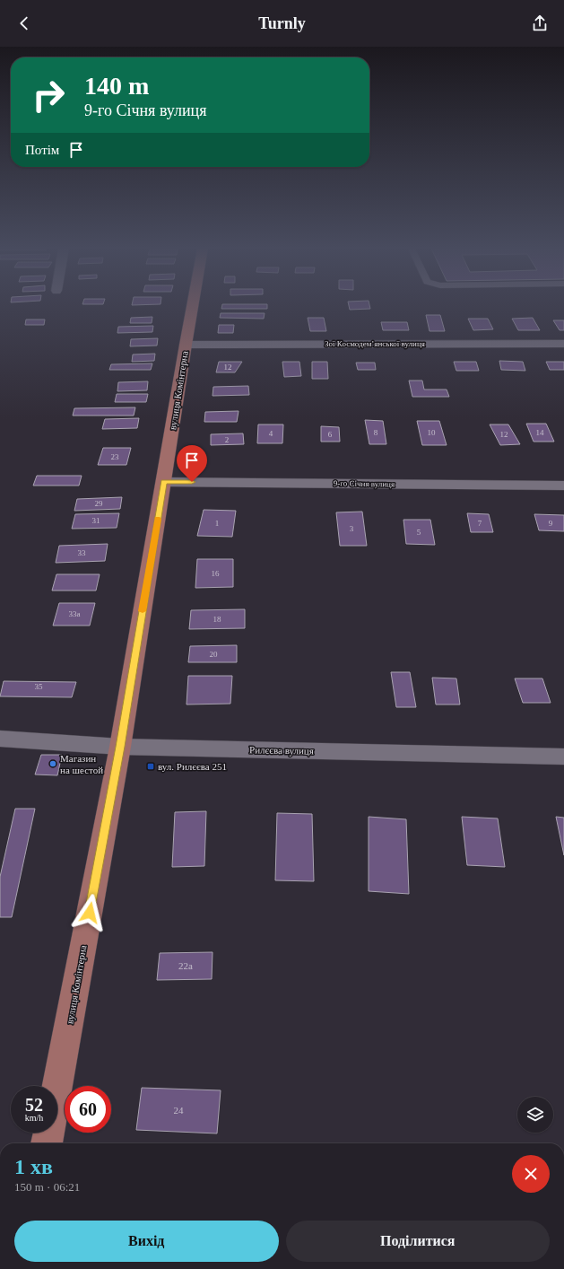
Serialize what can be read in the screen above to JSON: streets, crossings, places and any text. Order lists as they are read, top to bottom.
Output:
{
  "streets": {
    "main road": ["вулиця Комінтерна"],
    "street": ["Зої Космодем’янської вулиця", "9-го Січня вулиця", "Рилєєва вулиця"]
  },
  "crossings": [
    ["Зої Космодем’янської вулиця", "вулиця Комінтерна"],
    ["вулиця Комінтерна", "9-го Січня вулиця"],
    ["вулиця Комінтерна", "Рилєєва вулиця"]
  ],
  "places": {
    "other": ["Магазин на шестой"],
    "transit": ["вул. Рилєєва 251"]
  },
  "house_numbers": [
    "12",
    "8",
    "10",
    "14",
    "4",
    "6",
    "12",
    "2",
    "23",
    "29",
    "31",
    "1",
    "7",
    "9",
    "3",
    "5",
    "33",
    "16",
    "33а",
    "18",
    "20",
    "35",
    "22а",
    "24"
  ],
  "page": {
    "header": "Turnly",
    "turn": ["140 m", "9-го Січня вулиця"],
    "then": "Потім",
    "speed": "52 km/h",
    "limit": "60",
    "heading": ["1 хв", "150 m · 06:21"],
    "buttons": ["Вихід", "Поділитися"]
  }
}
